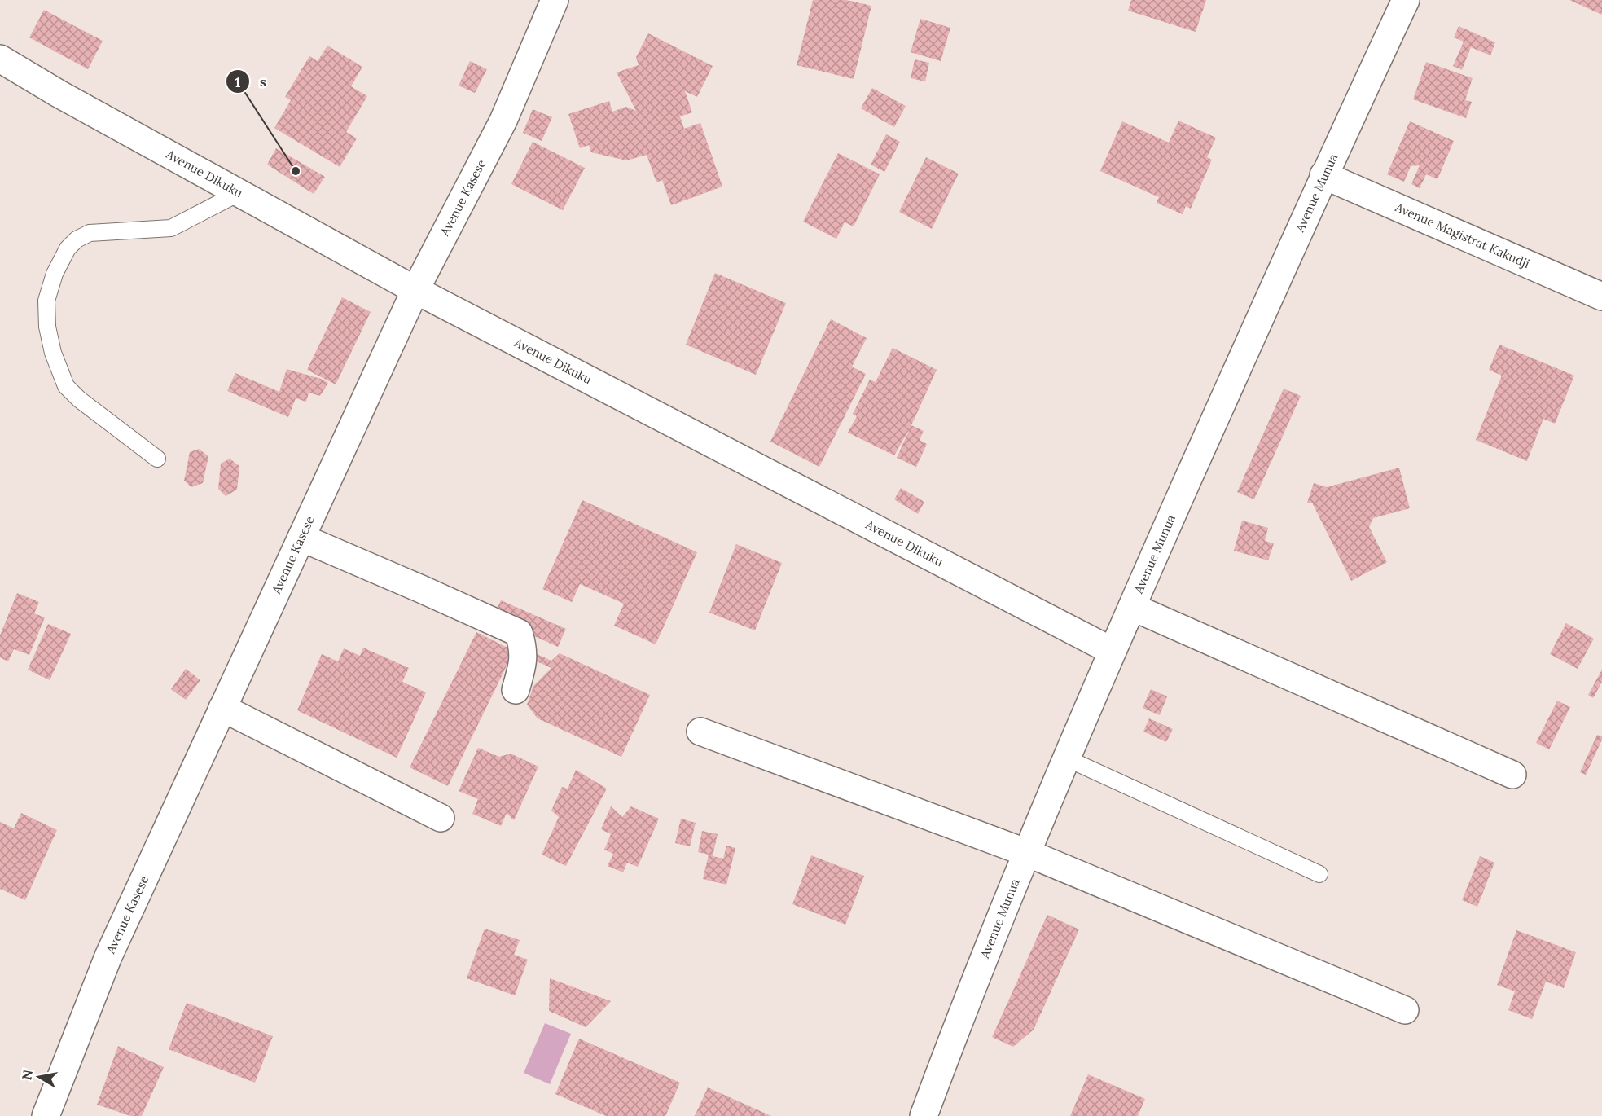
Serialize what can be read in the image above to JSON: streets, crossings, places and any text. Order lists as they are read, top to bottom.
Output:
{
  "streets": {
    "street": [
      "Avenue Dikuku",
      "Avenue Munua",
      "Avenue Kasese",
      "Avenue Magistrat Kakudji"
    ]
  },
  "crossings": [
    ["Avenue Dikuku", "Avenue Munua"],
    ["Avenue Dikuku", "Avenue Kasese"],
    ["Avenue Munua", "Avenue Magistrat Kakudji"]
  ],
  "places": ["s"],
  "north": "left"
}
